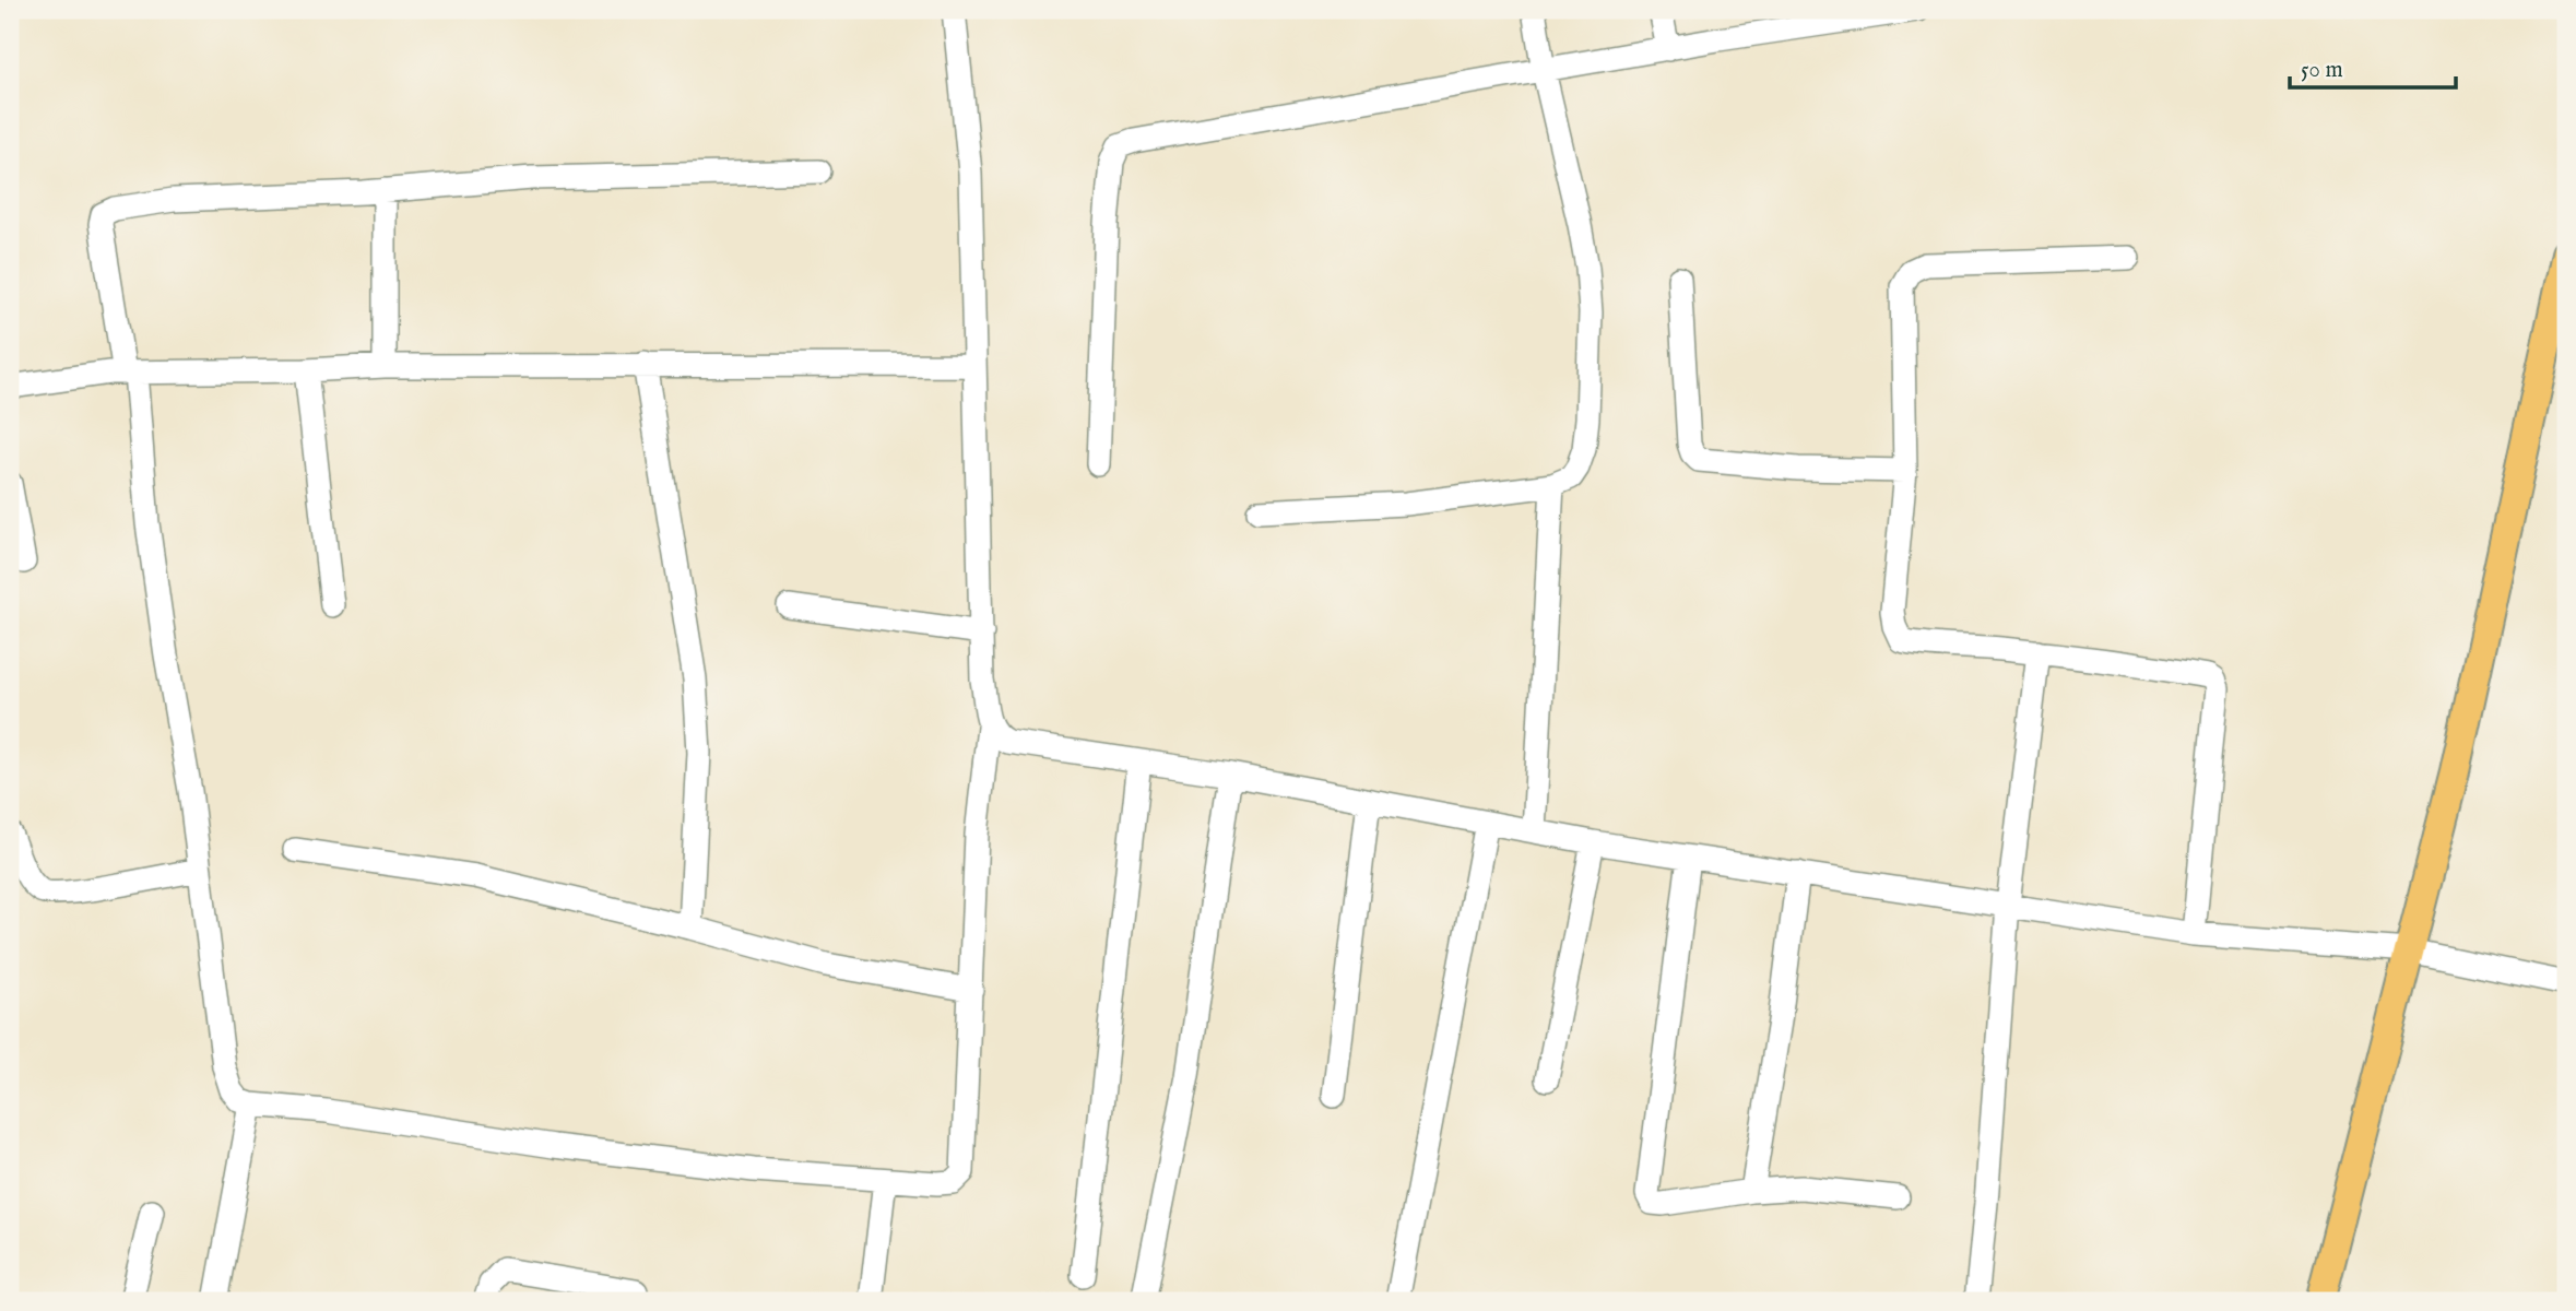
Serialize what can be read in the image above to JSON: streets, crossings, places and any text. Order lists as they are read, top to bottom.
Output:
{
  "scale_bar": "50 m"
}
